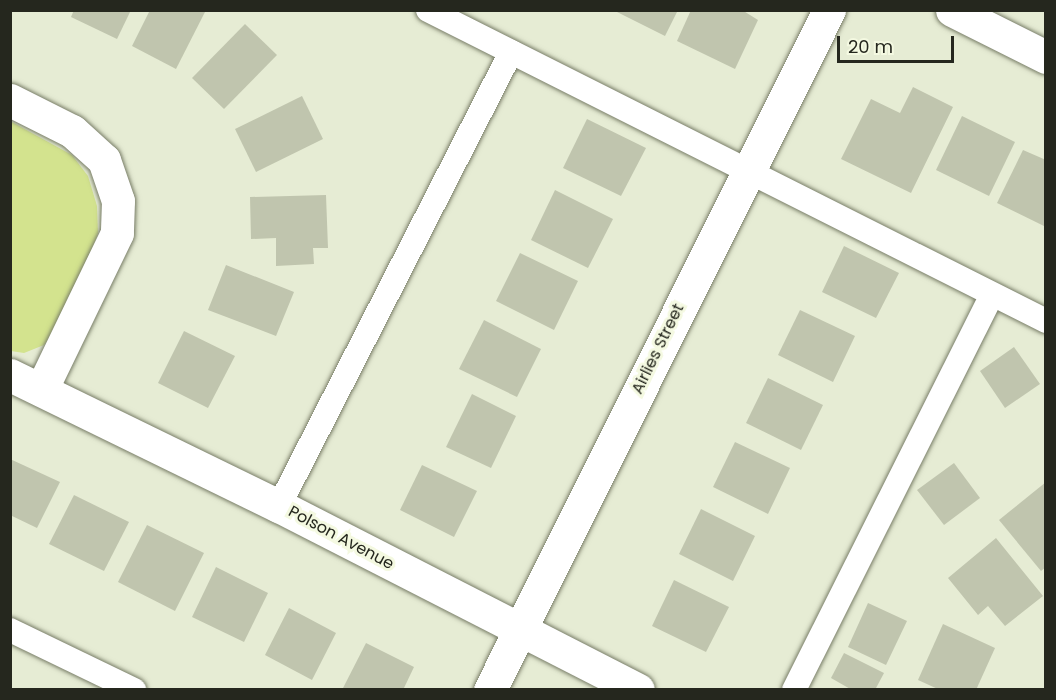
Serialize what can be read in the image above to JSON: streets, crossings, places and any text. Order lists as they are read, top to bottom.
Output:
{
  "streets": {
    "street": ["Airlies Street", "Polson Avenue"]
  },
  "crossings": [
    ["Airlies Street", "Polson Avenue"]
  ],
  "scale_bar": "20 m"
}
